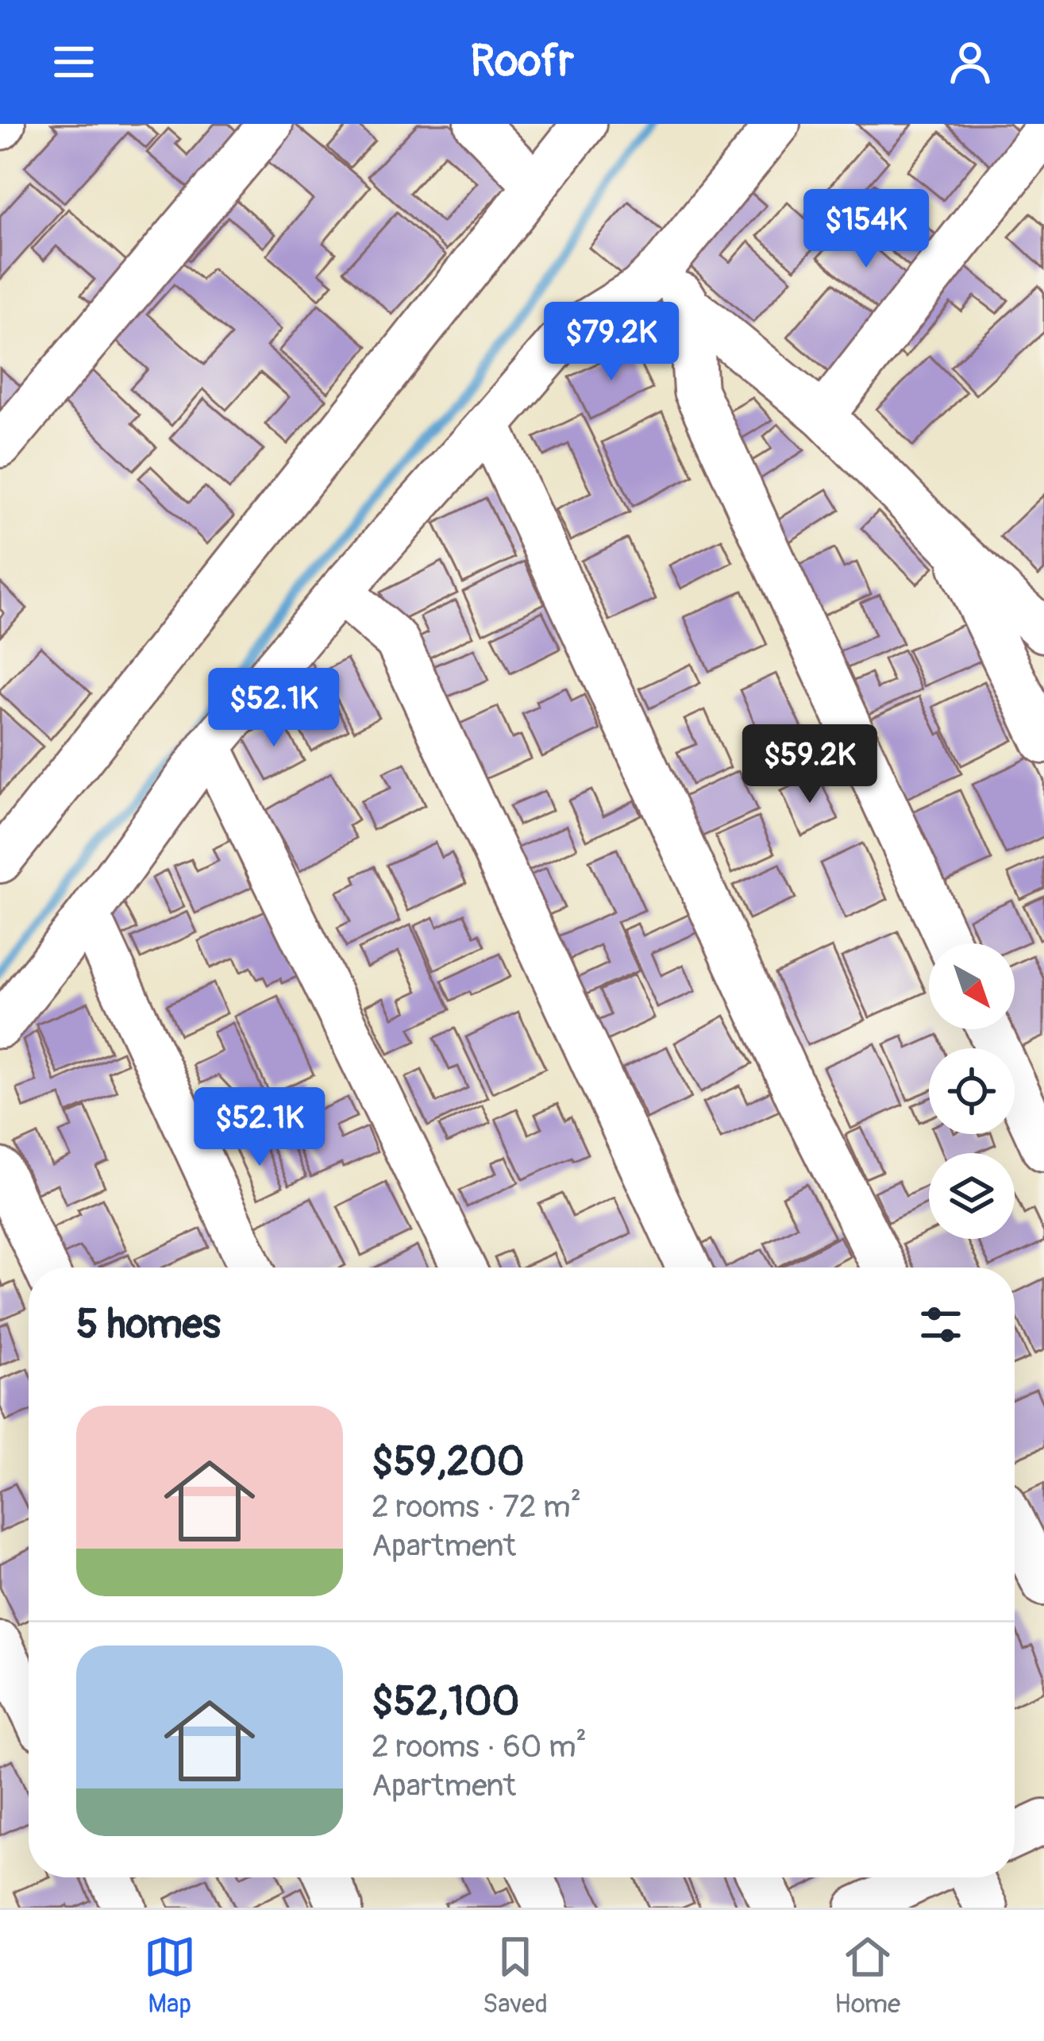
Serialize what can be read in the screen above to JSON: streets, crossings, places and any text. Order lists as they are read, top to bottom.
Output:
{
  "north": "bottom right",
  "page": {
    "header": "Roofr",
    "price": [
      "$154K",
      "$79.2K",
      "$52.1K",
      "$59.2K",
      "$52.1K"
    ],
    "heading": "5 homes",
    "list": [
      {
        "name": "$59,200",
        "note": "2 rooms · 72 m² · Apartment"
      },
      {
        "name": "$52,100",
        "note": "2 rooms · 60 m² · Apartment"
      }
    ],
    "tabs": ["Map", "Saved", "Home"]
  }
}
